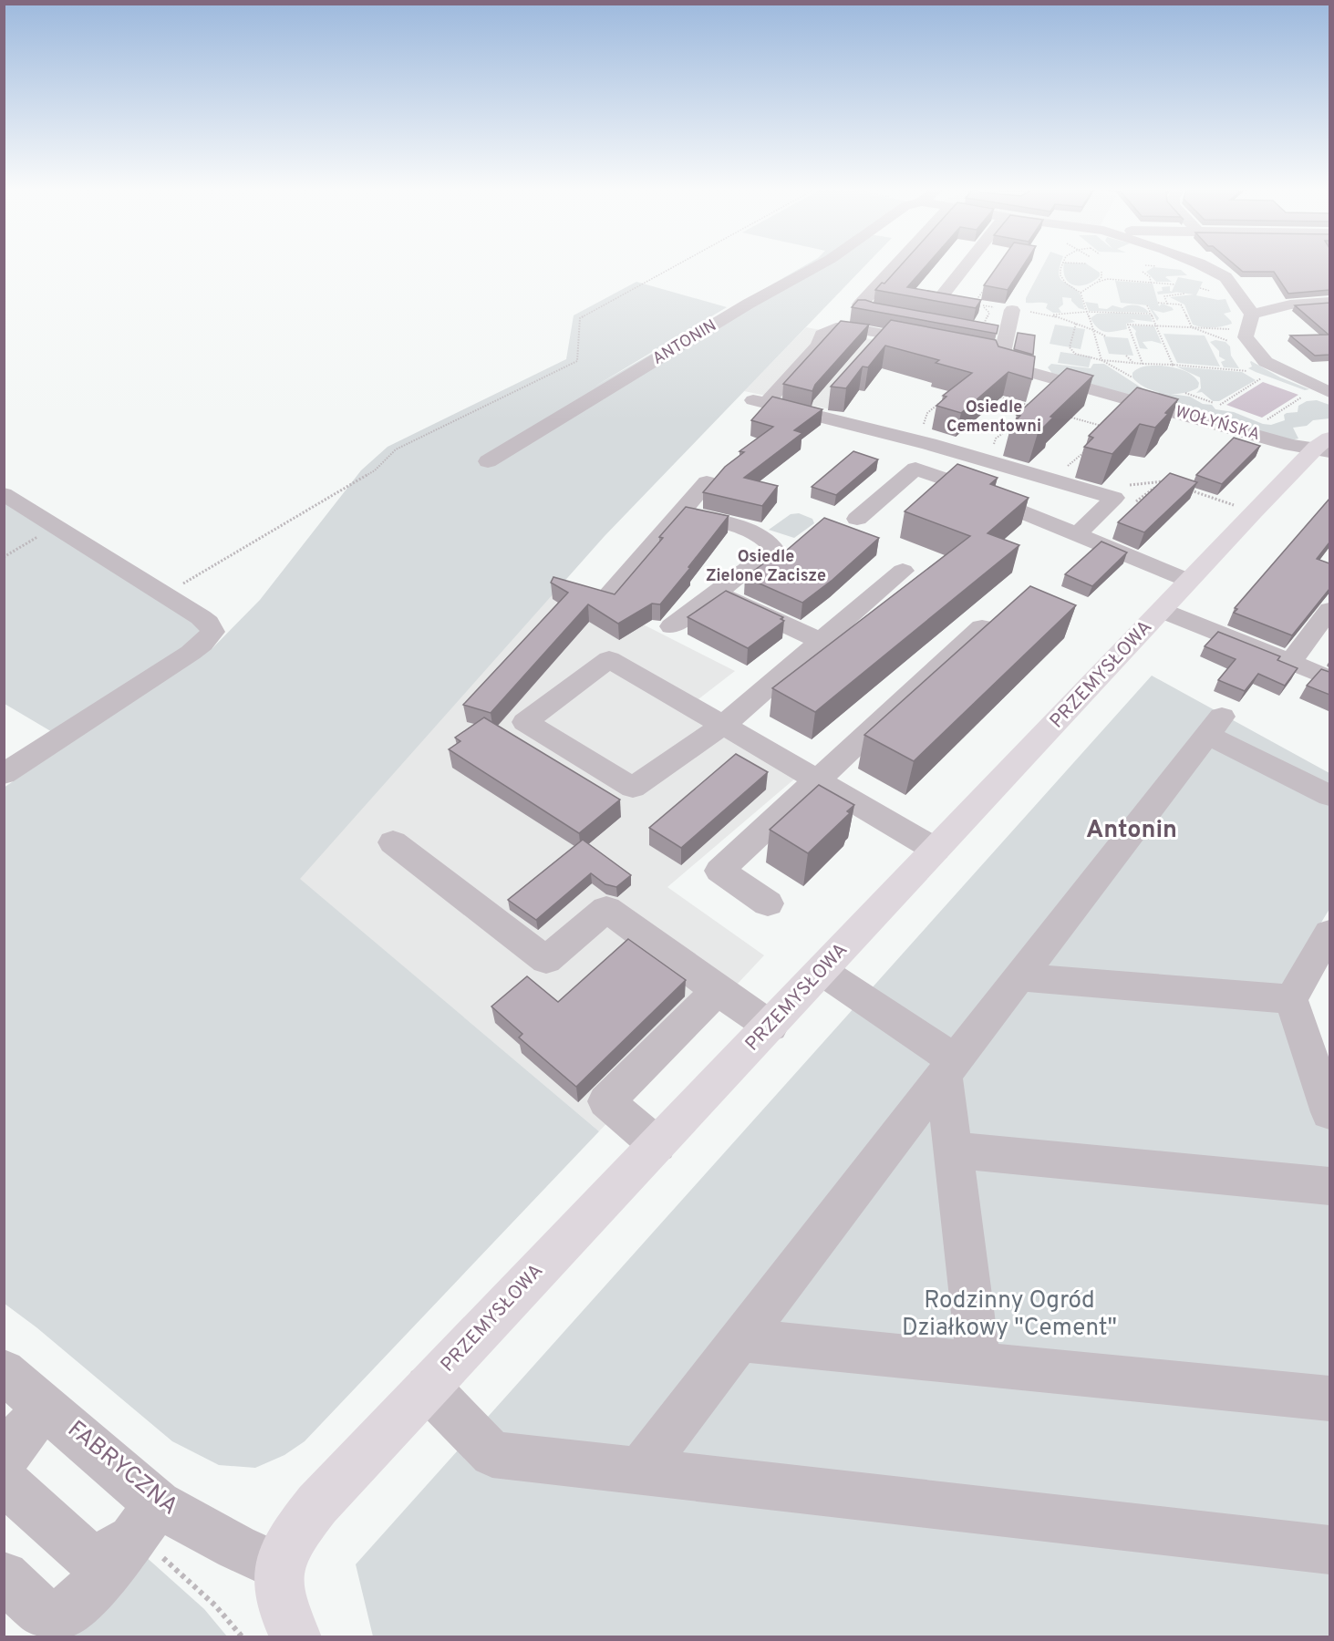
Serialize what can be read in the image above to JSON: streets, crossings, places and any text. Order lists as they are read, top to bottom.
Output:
{
  "streets": {
    "main road": ["PRZEMYSŁOWA"],
    "street": ["ANTONIN", "WOŁYŃSKA", "FABRYCZNA"]
  },
  "crossings": [
    ["WOŁYŃSKA", "PRZEMYSŁOWA"],
    ["PRZEMYSŁOWA", "FABRYCZNA"]
  ],
  "districts": ["Osiedle Cementowni", "Osiedle Zielone Zacisze", "Antonin"],
  "parks": ["Rodzinny Ogród Działkowy \"Cement\""]
}
